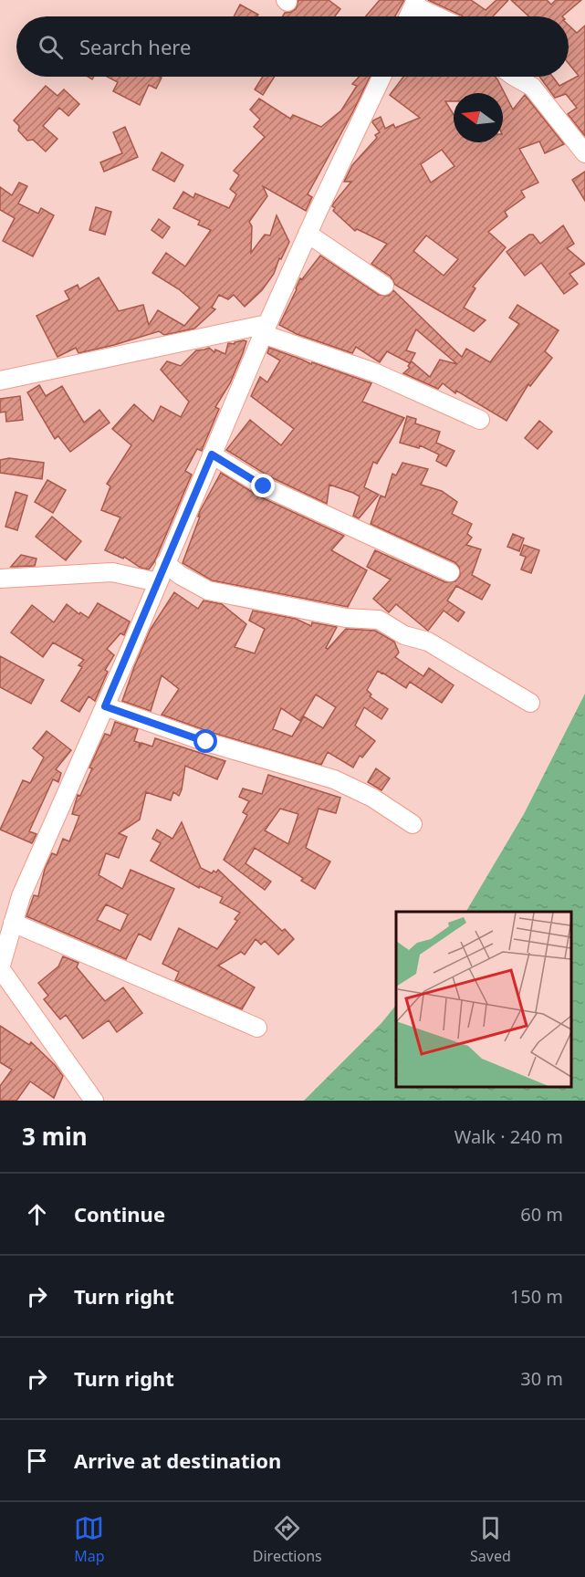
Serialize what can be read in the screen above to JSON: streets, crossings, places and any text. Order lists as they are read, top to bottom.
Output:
{
  "north": "left",
  "page": {
    "search": "Search here",
    "heading": ["3 min", "Walk · 240 m"],
    "list": [
      ["Continue", "60 m"],
      ["Turn right", "150 m"],
      ["Turn right", "30 m"],
      "Arrive at destination"
    ],
    "nav": ["Map", "Directions", "Saved"]
  }
}
